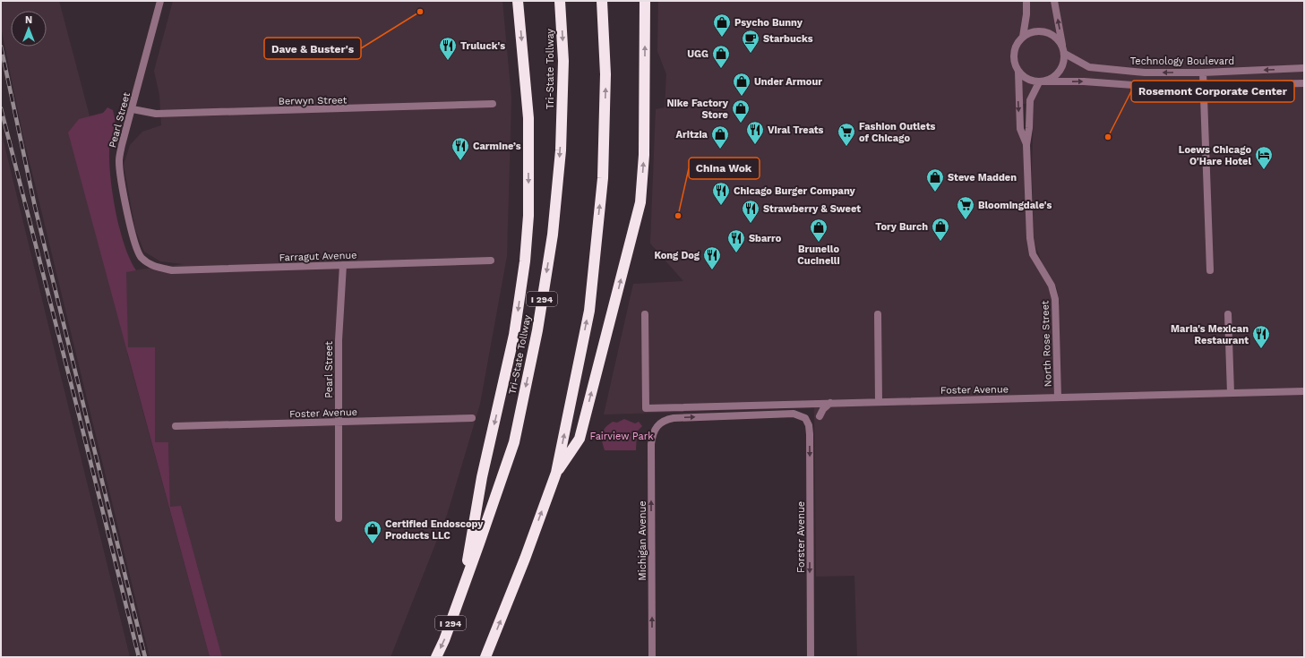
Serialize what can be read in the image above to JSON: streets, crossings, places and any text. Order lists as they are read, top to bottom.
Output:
{
  "streets": {
    "highway": ["Tri-State Tollway", "I 294"],
    "street": [
      "Technology Boulevard",
      "Berwyn Street",
      "Pearl Street",
      "Farragut Avenue",
      "North Rose Street",
      "Foster Avenue",
      "Forster Avenue",
      "Michigan Avenue"
    ]
  },
  "crossings": [
    ["Technology Boulevard", "North Rose Street"],
    ["Berwyn Street", "Pearl Street"],
    ["Pearl Street", "Farragut Avenue"],
    ["Pearl Street", "Foster Avenue"],
    ["North Rose Street", "Foster Avenue"],
    ["Forster Avenue", "Michigan Avenue"]
  ],
  "one_way": ["Forster Avenue"],
  "parks": ["Fairview Park"],
  "places": {
    "other": ["Dave & Buster's", "Rosemont Corporate Center", "China Wok"],
    "shop": [
      "Psycho Bunny",
      "UGG",
      "Under Armour",
      "Nike Factory Store",
      "Aritzia",
      "Steve Madden",
      "Tory Burch",
      "Brunello Cucinelli",
      "Certified Endoscopy Products LLC"
    ],
    "cafe": ["Starbucks"],
    "restaurant": [
      "Truluck's",
      "Viral Treats",
      "Carmine’s",
      "Chicago Burger Company",
      "Strawberry & Sweet",
      "Sbarro",
      "Kong Dog",
      "Maria's Mexican Restaurant"
    ],
    "supermarket": ["Fashion Outlets of Chicago", "Bloomingdale's"],
    "hotel": ["Loews Chicago O'Hare Hotel"]
  },
  "north": "top"
}
